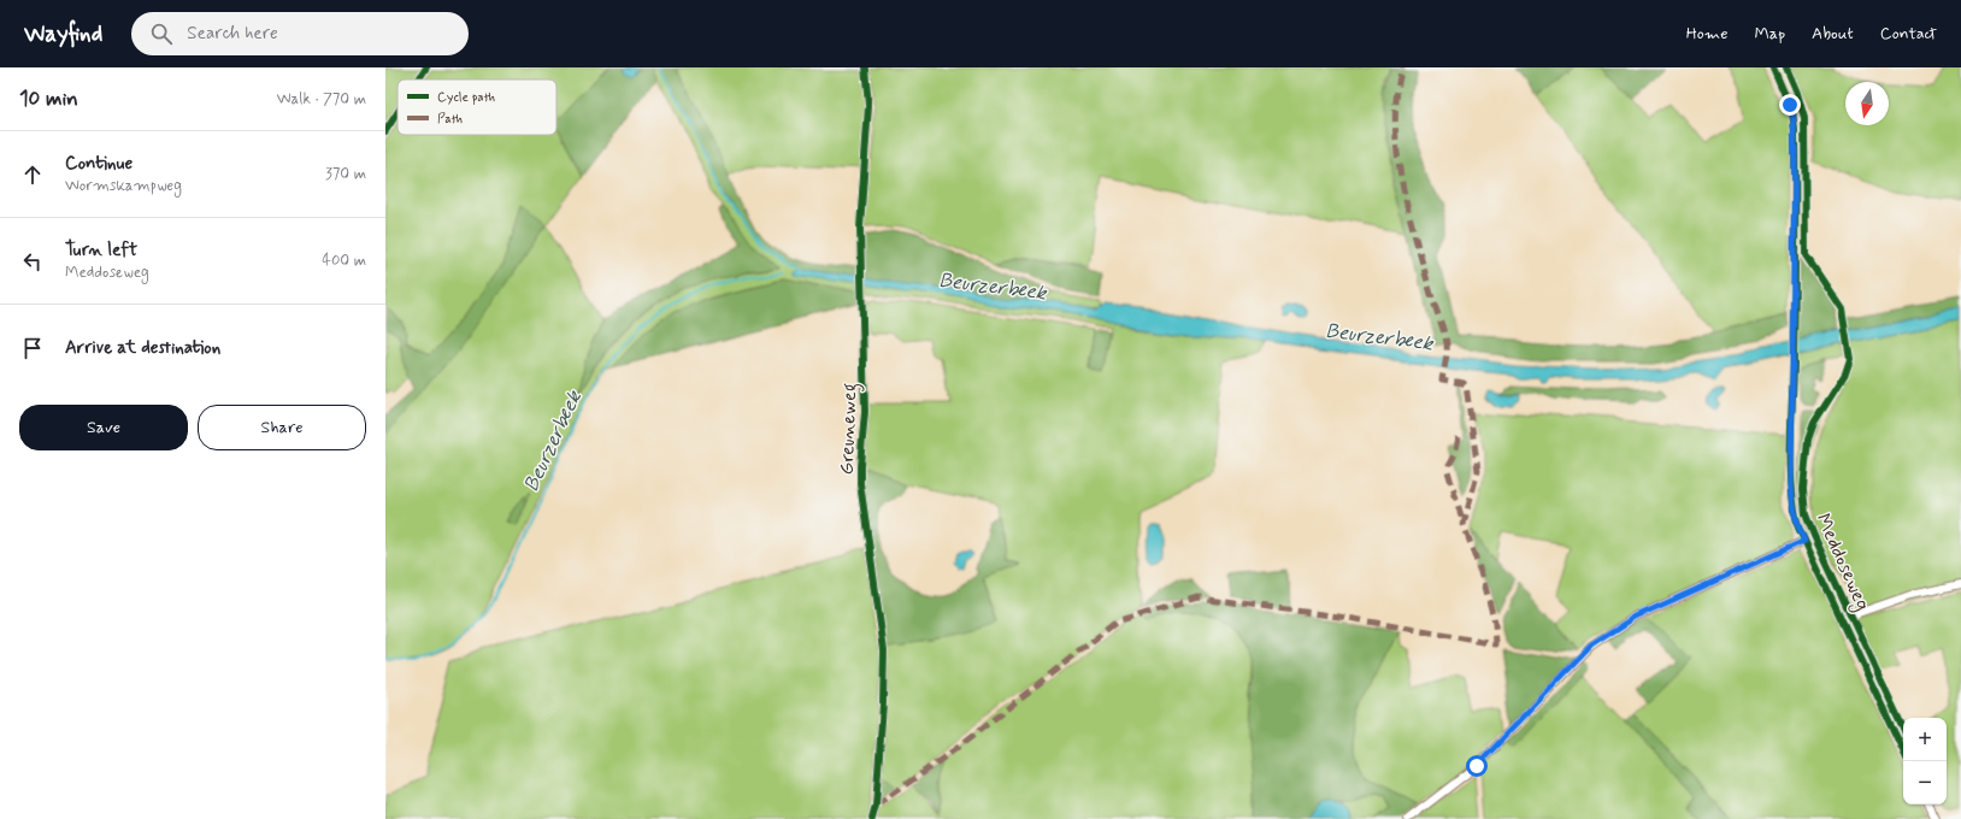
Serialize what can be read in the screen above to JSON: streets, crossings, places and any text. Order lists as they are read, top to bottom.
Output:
{
  "streets": {
    "street": ["Greuneweg", "Meddoseweg"]
  },
  "water": ["Beurzerbeek"],
  "legend": ["Cycle path", "Path"],
  "north": "bottom",
  "page": {
    "header": "Wayfind",
    "search": "Search here",
    "nav": [
      "Home",
      "Map",
      "About",
      "Contact"
    ],
    "heading": ["10 min", "Walk · 770 m"],
    "list": [
      ["Continue", "Wormskampweg", "370 m"],
      ["Turn left", "Meddoseweg", "400 m"],
      "Arrive at destination"
    ],
    "buttons": ["Save", "Share"],
    "map_buttons": ["+", "−"]
  }
}
